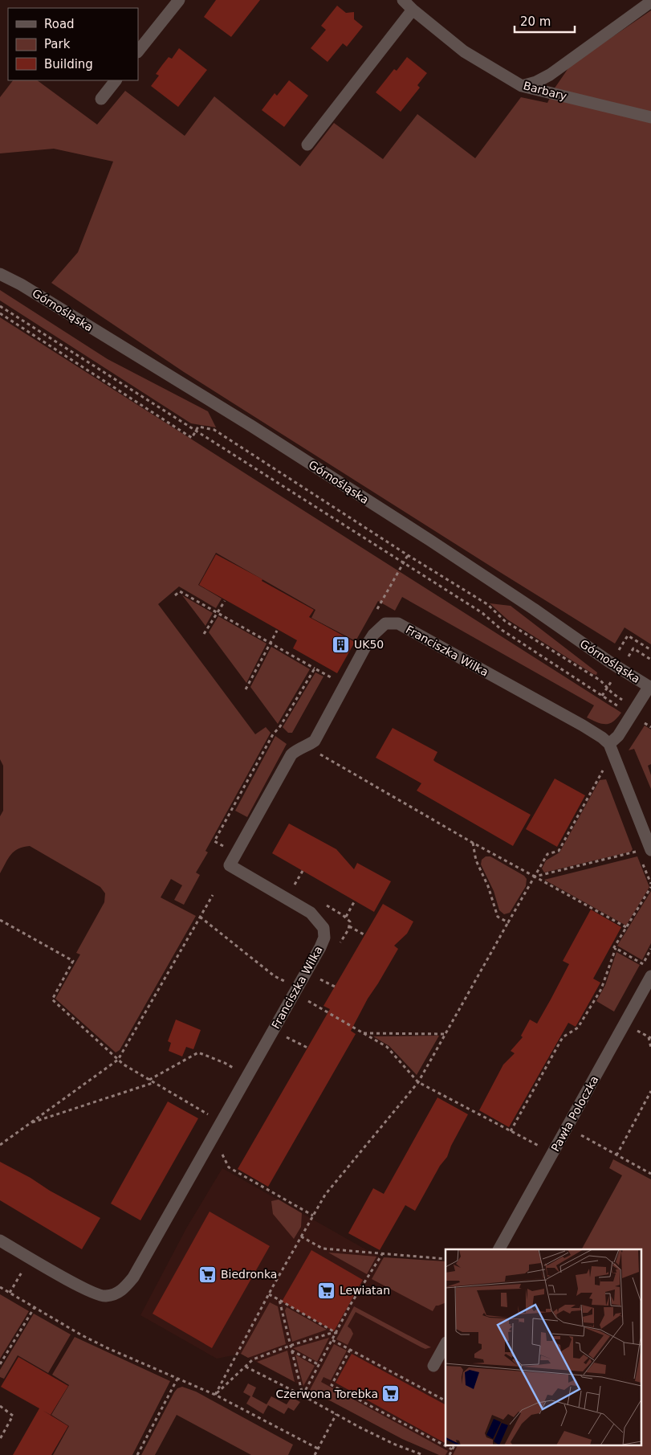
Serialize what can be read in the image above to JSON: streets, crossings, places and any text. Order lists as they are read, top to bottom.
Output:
{
  "streets": {
    "street": [
      "Barbary",
      "Górnośląska",
      "Franciszka Wilka",
      "Pawła Poloczka"
    ]
  },
  "places": {
    "building": ["UK50"],
    "supermarket": ["Biedronka", "Lewiatan", "Czerwona Torebka"]
  },
  "legend": ["Road", "Park", "Building"],
  "scale_bar": "20 m"
}
